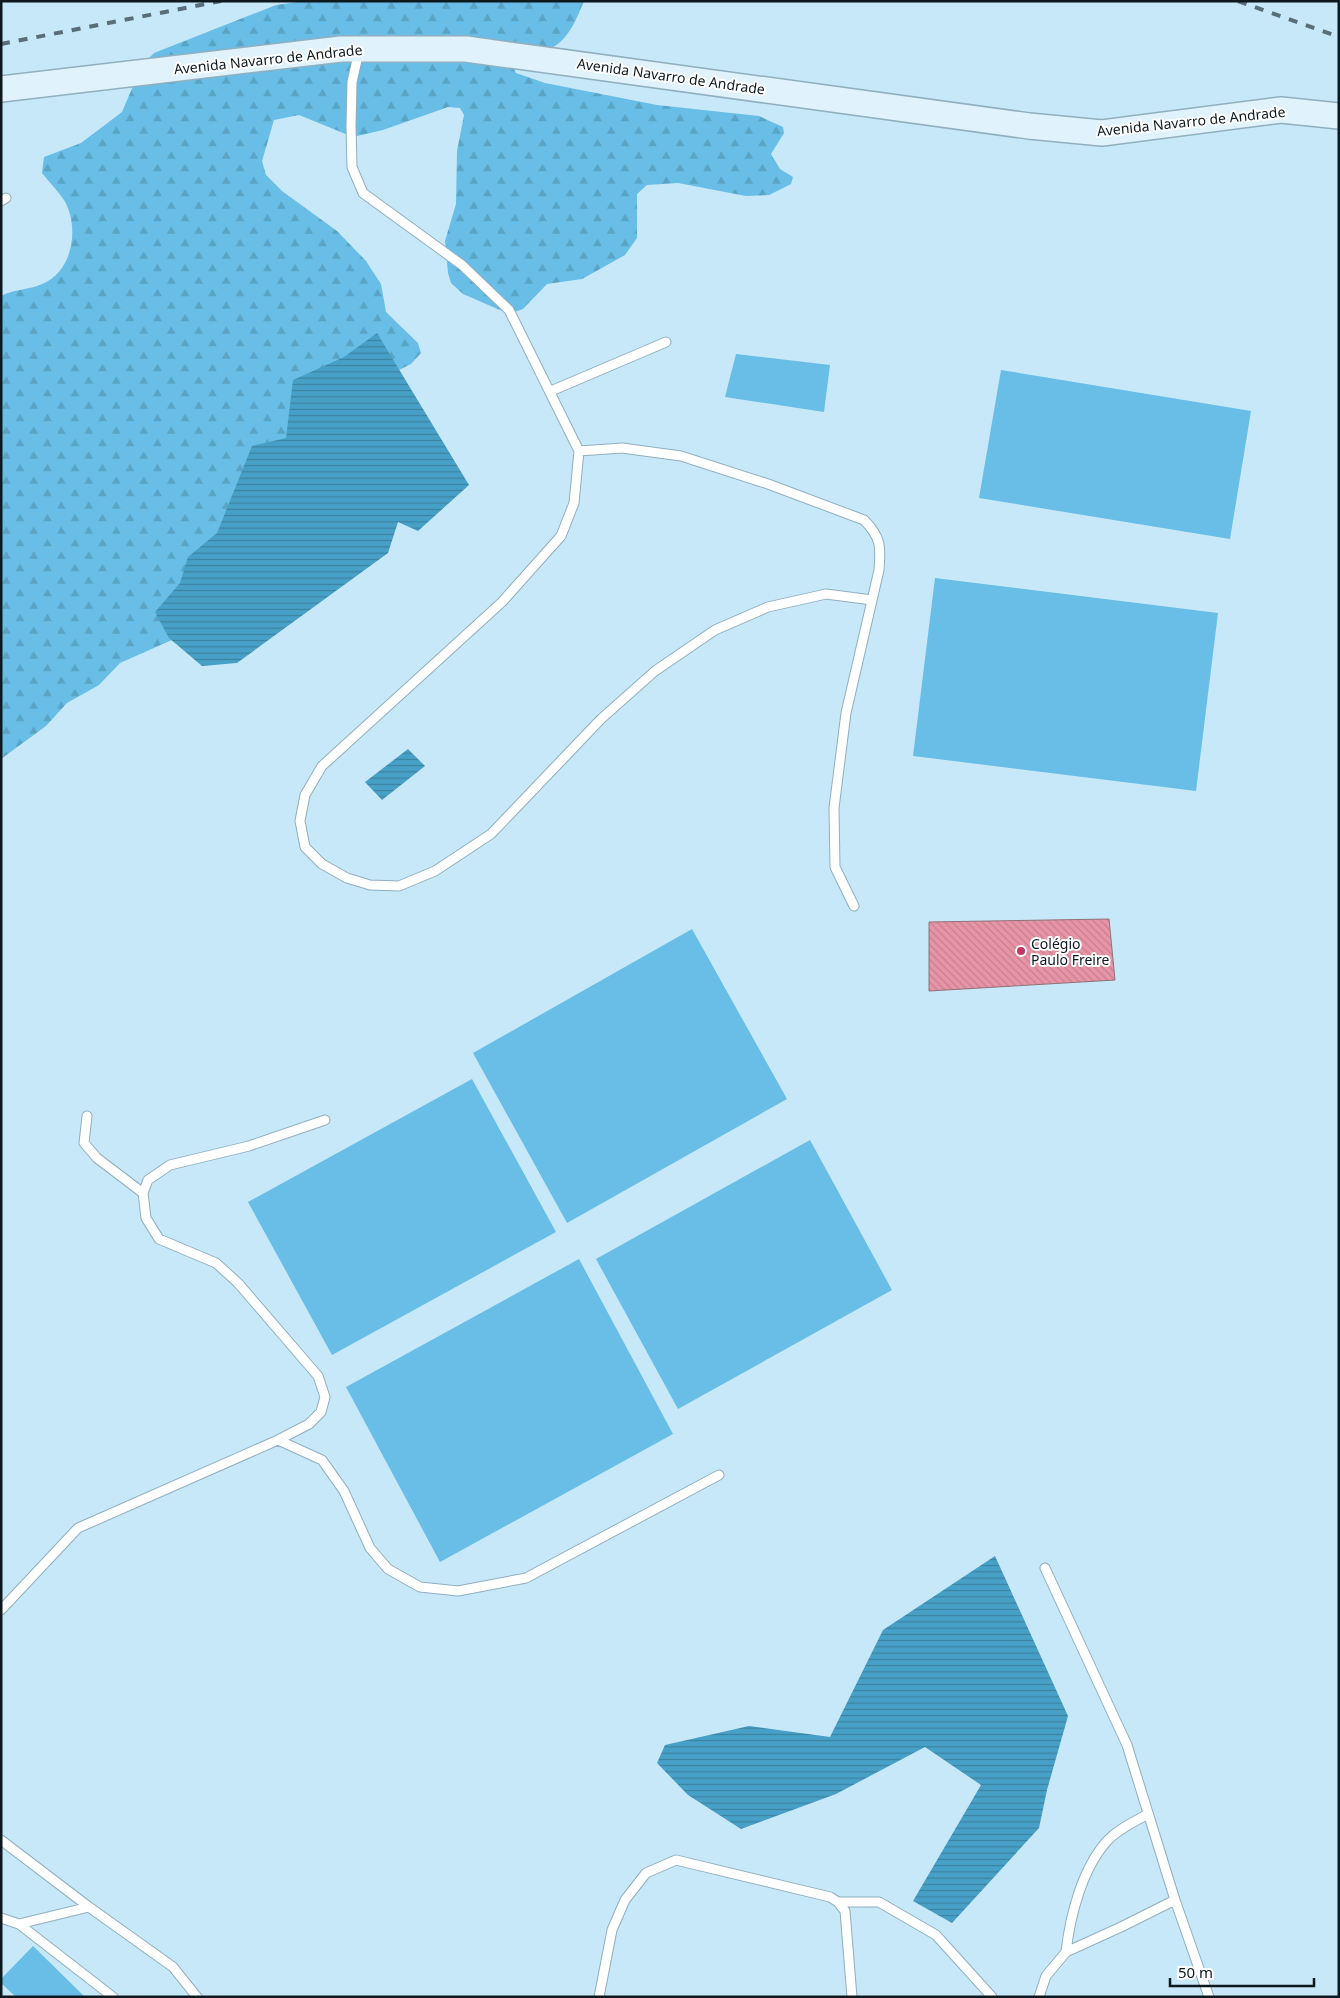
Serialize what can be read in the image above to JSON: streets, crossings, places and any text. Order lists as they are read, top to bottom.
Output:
{
  "streets": {
    "street": ["Avenida Navarro de Andrade"]
  },
  "places": ["Colégio Paulo Freire"],
  "scale_bar": "50 m"
}
